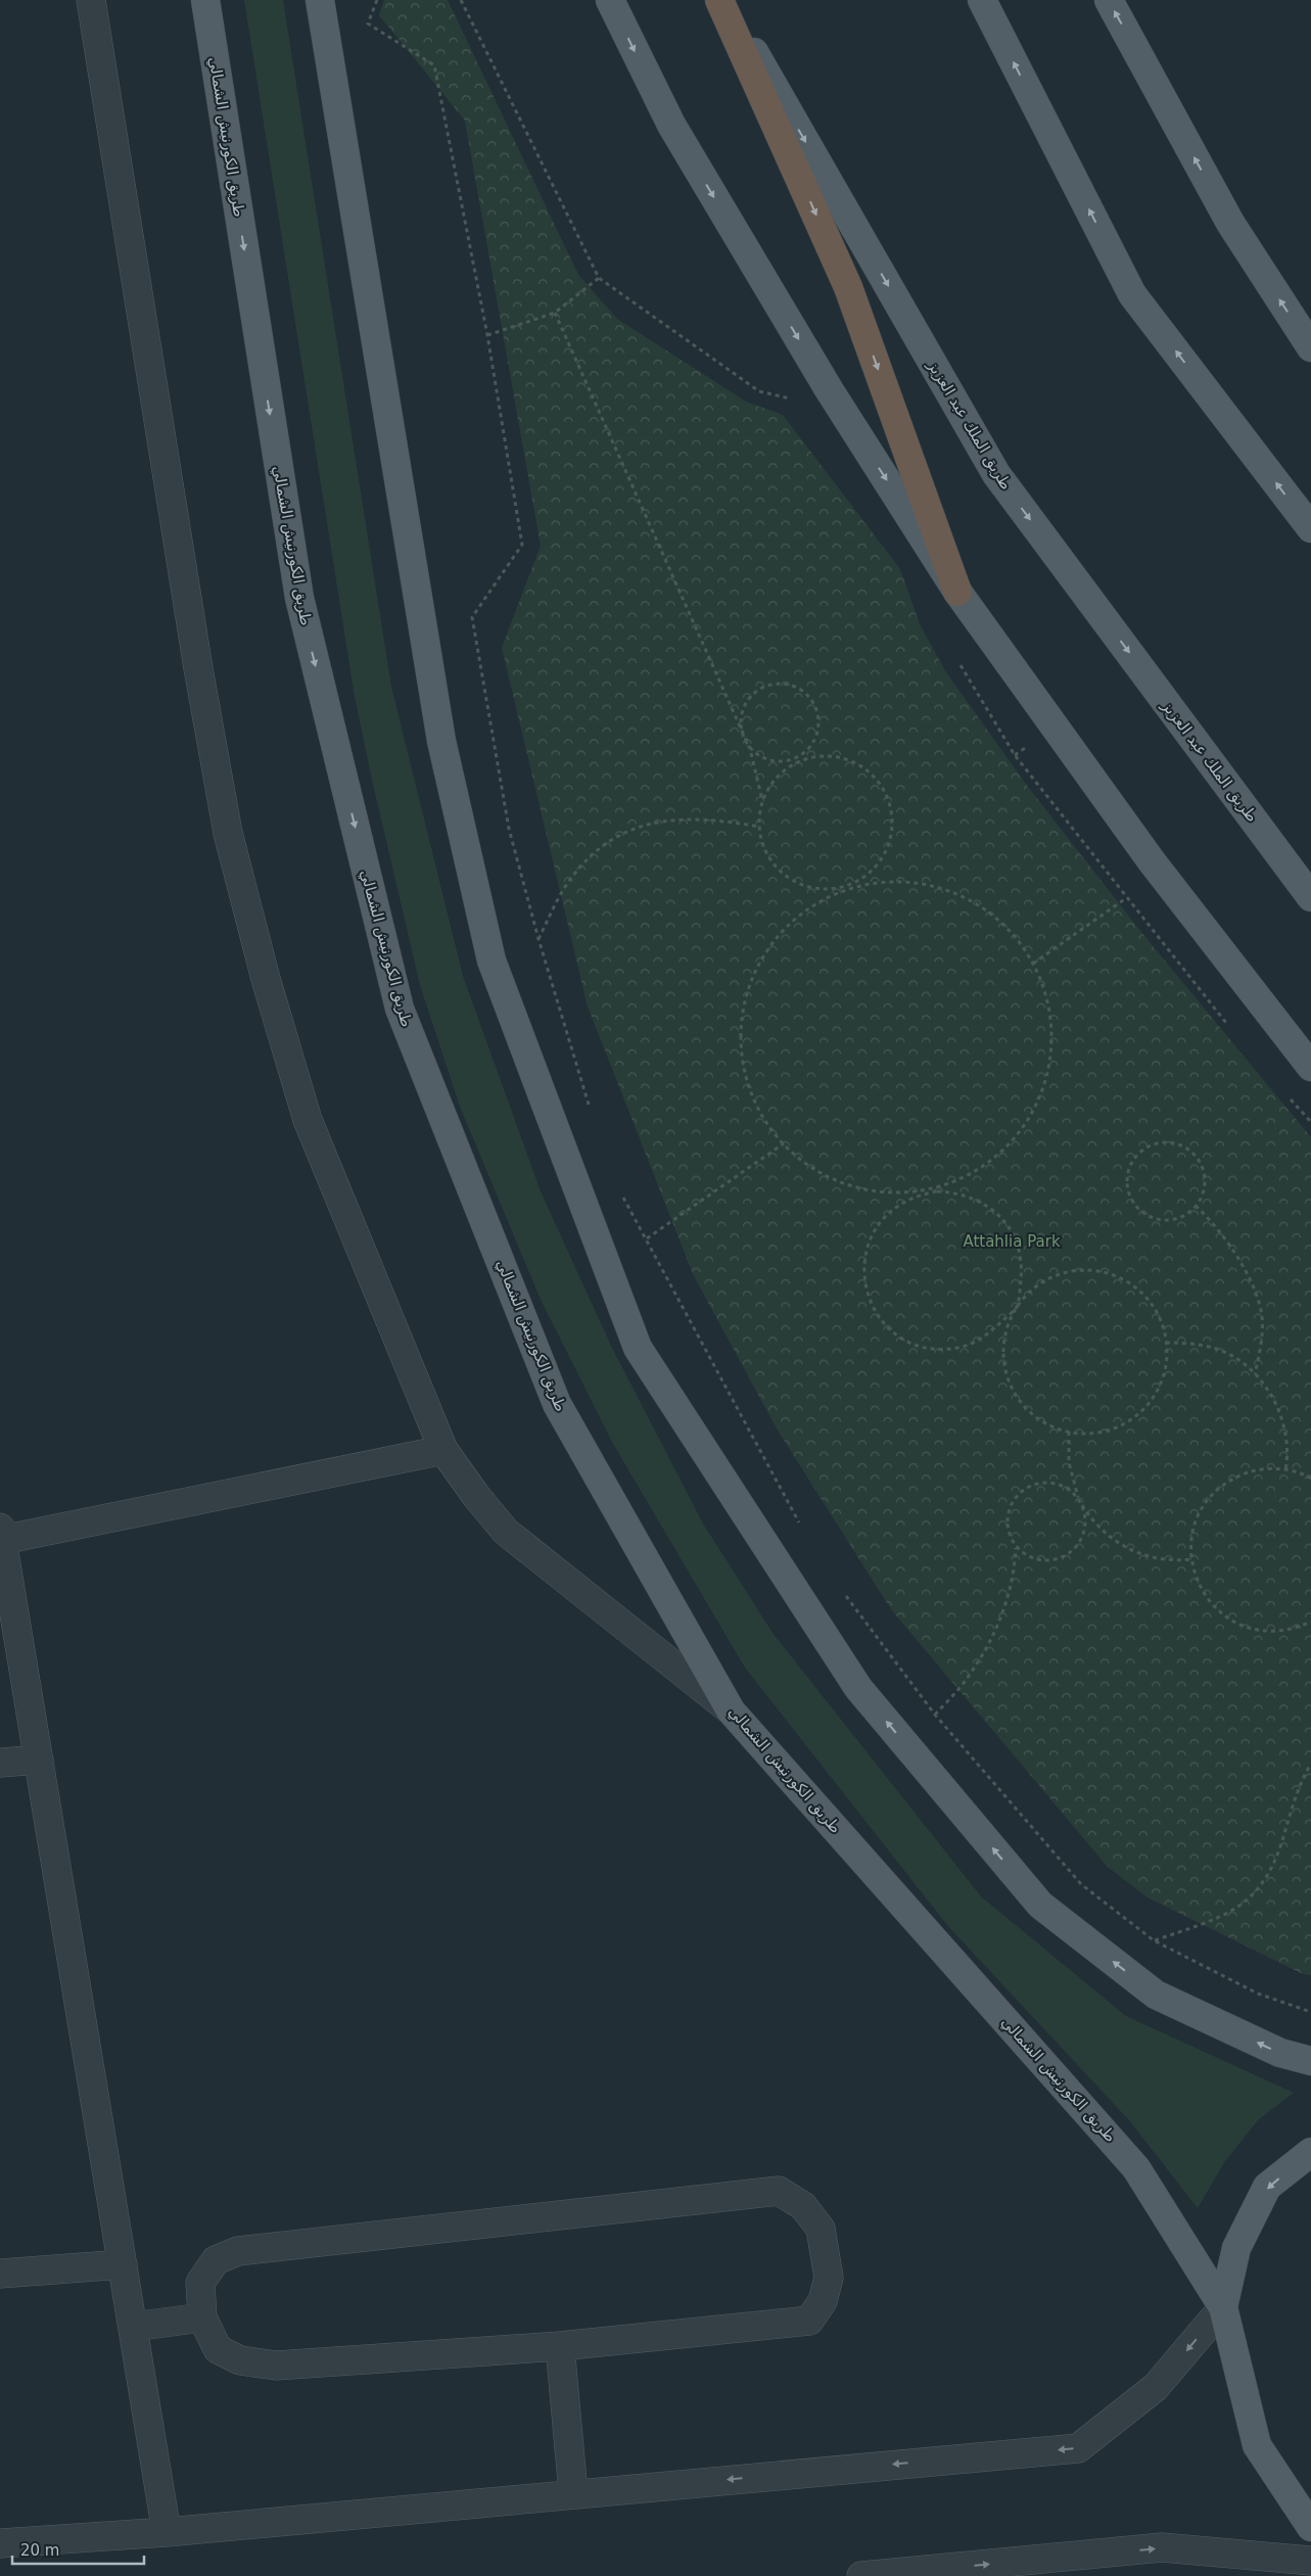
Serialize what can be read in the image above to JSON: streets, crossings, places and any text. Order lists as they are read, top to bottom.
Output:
{
  "streets": {
    "main road": ["طريق الكورنيش الشمالي", "طريق الملك عبد العزيز"]
  },
  "parks": ["Attahlia Park"],
  "scale_bar": "20 m"
}
